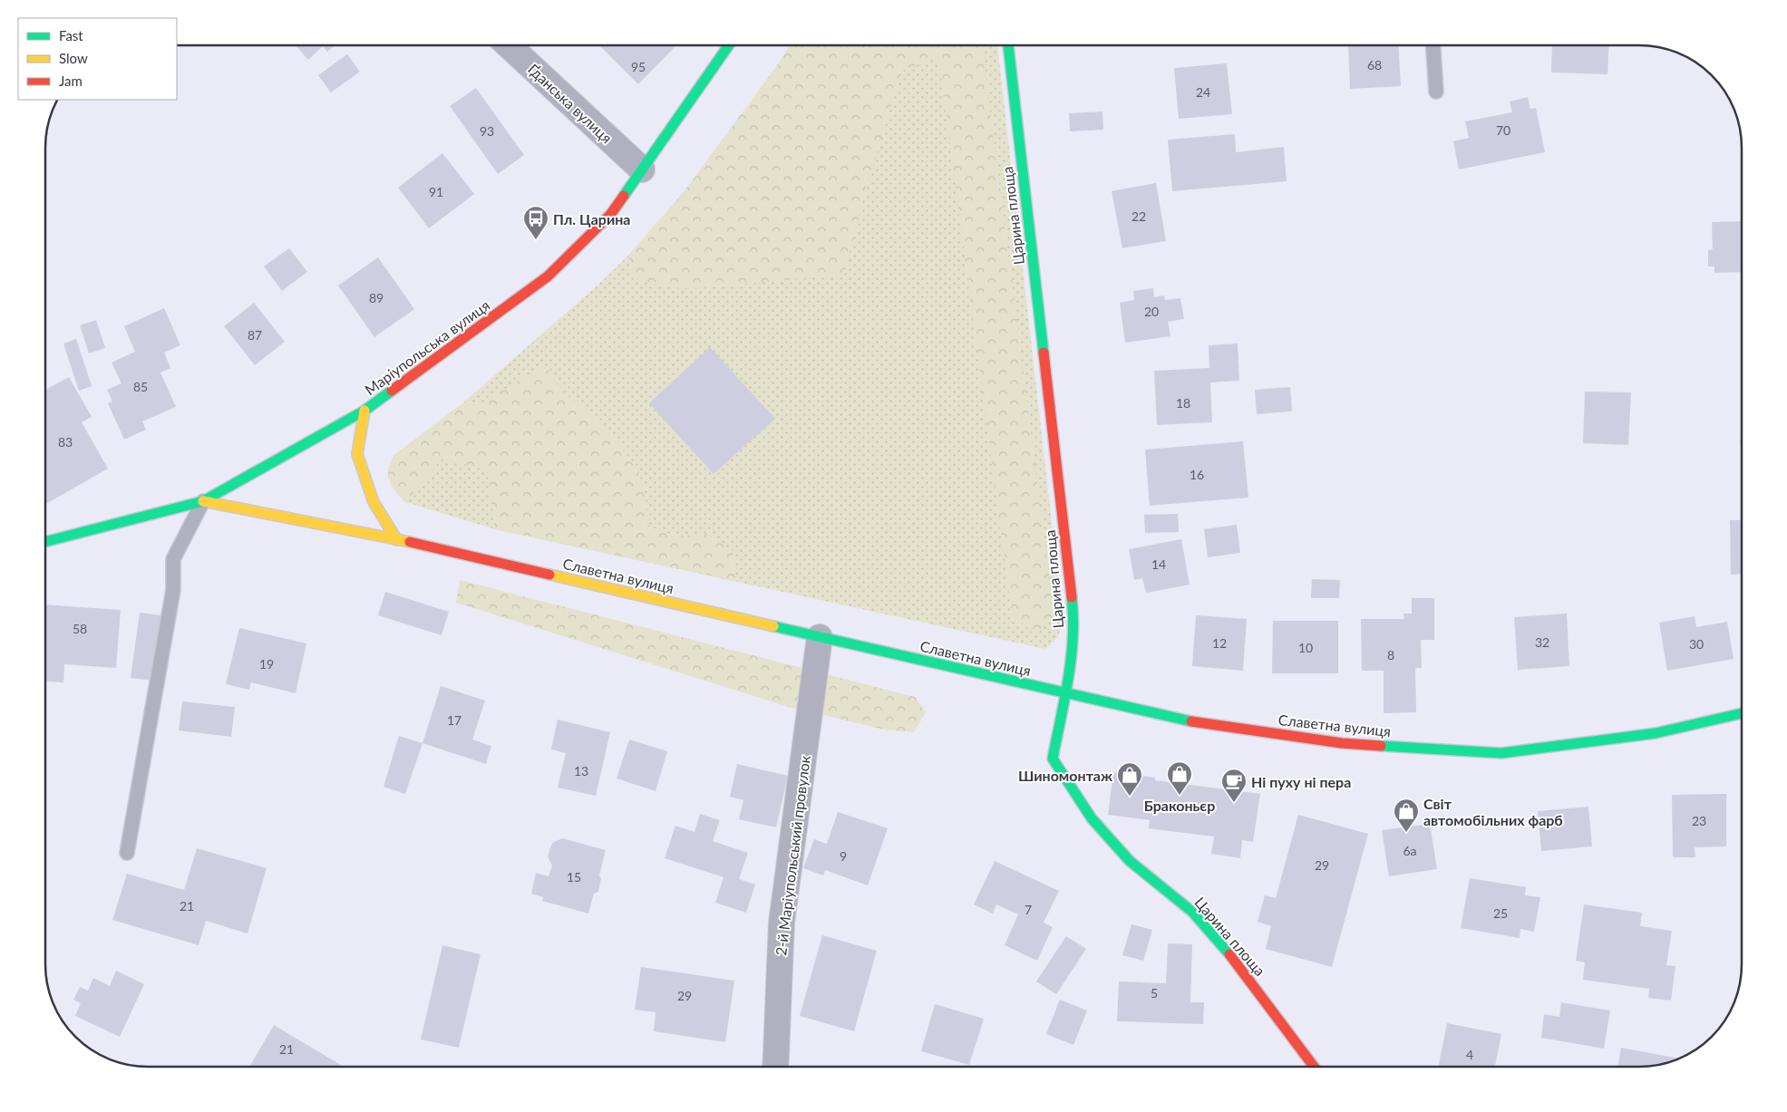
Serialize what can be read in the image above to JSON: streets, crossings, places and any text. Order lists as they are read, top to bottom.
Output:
{
  "streets": {
    "street": [
      "Ґданська вулиця",
      "Царина площа",
      "Маріупольська вулиця",
      "Славетна вулиця",
      "2-й Маріупольський провулок"
    ]
  },
  "crossings": [
    ["Ґданська вулиця", "Маріупольська вулиця"],
    ["Царина площа", "Славетна вулиця"],
    ["Маріупольська вулиця", "Славетна вулиця"],
    ["Славетна вулиця", "2-й Маріупольський провулок"]
  ],
  "places": {
    "bus stop": ["Пл. Царина"],
    "shop": ["Браконьєр", "Шиномонтаж", "Світ автомобільних фарб"],
    "cafe": ["Ні пуху ні пера"]
  },
  "house_numbers": [
    "68",
    "95",
    "24",
    "70",
    "93",
    "91",
    "22",
    "89",
    "20",
    "87",
    "85",
    "18",
    "83",
    "16",
    "14",
    "58",
    "32",
    "12",
    "30",
    "10",
    "8",
    "19",
    "17",
    "13",
    "23",
    "6а",
    "9",
    "29",
    "15",
    "21",
    "7",
    "25",
    "5",
    "29",
    "21",
    "4"
  ],
  "legend": ["Fast", "Slow", "Jam"]
}
